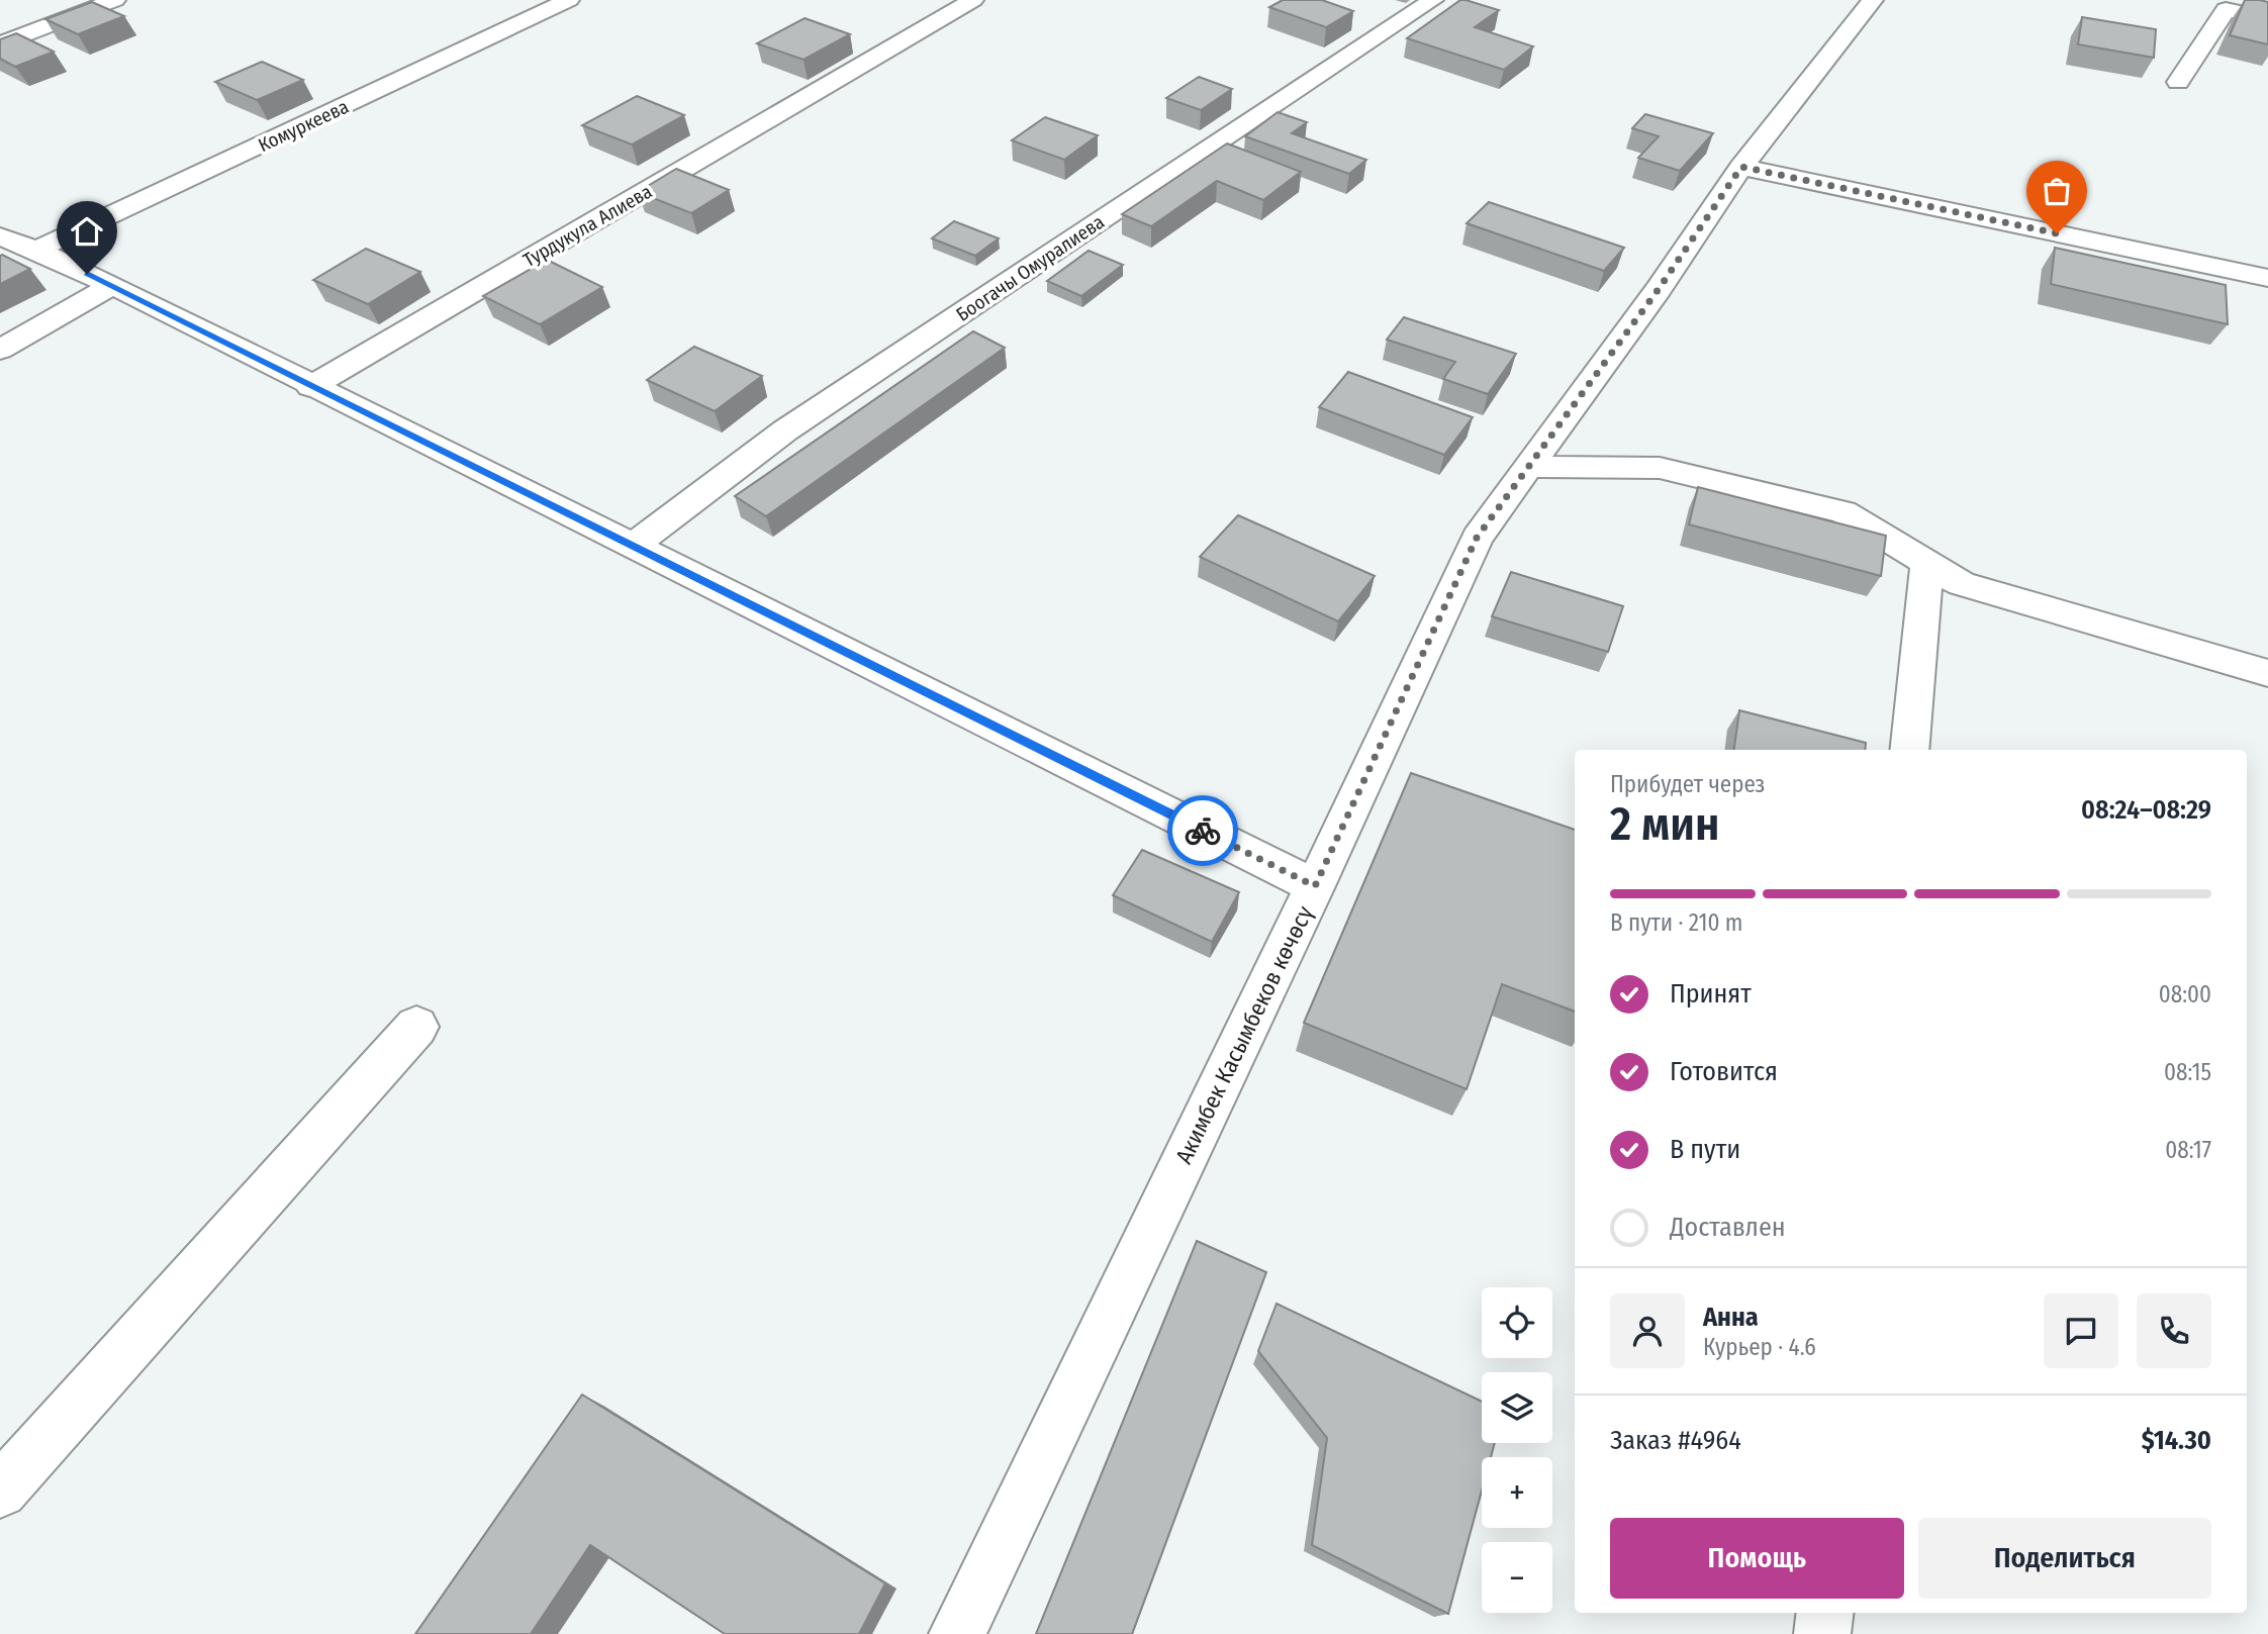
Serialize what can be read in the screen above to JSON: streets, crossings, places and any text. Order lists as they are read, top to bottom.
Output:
{
  "streets": {
    "street": [
      "Комуркеева",
      "Турдукула Алиева",
      "Боогачы Омуралиева",
      "Акимбек Касымбеков көчөсү"
    ]
  },
  "page": {
    "heading": ["2 мин", "Прибудет через", "08:24–08:29"],
    "panel": [
      "Анна",
      "Курьер · 4.6",
      "Заказ #4964",
      "$14.30"
    ],
    "bar": "В пути · 210 m",
    "list": [
      ["Принят", "08:00"],
      ["Готовится", "08:15"],
      ["В пути", "08:17"],
      "Доставлен"
    ],
    "map_buttons": ["+", "−"],
    "buttons": ["Помощь", "Поделиться"]
  }
}
